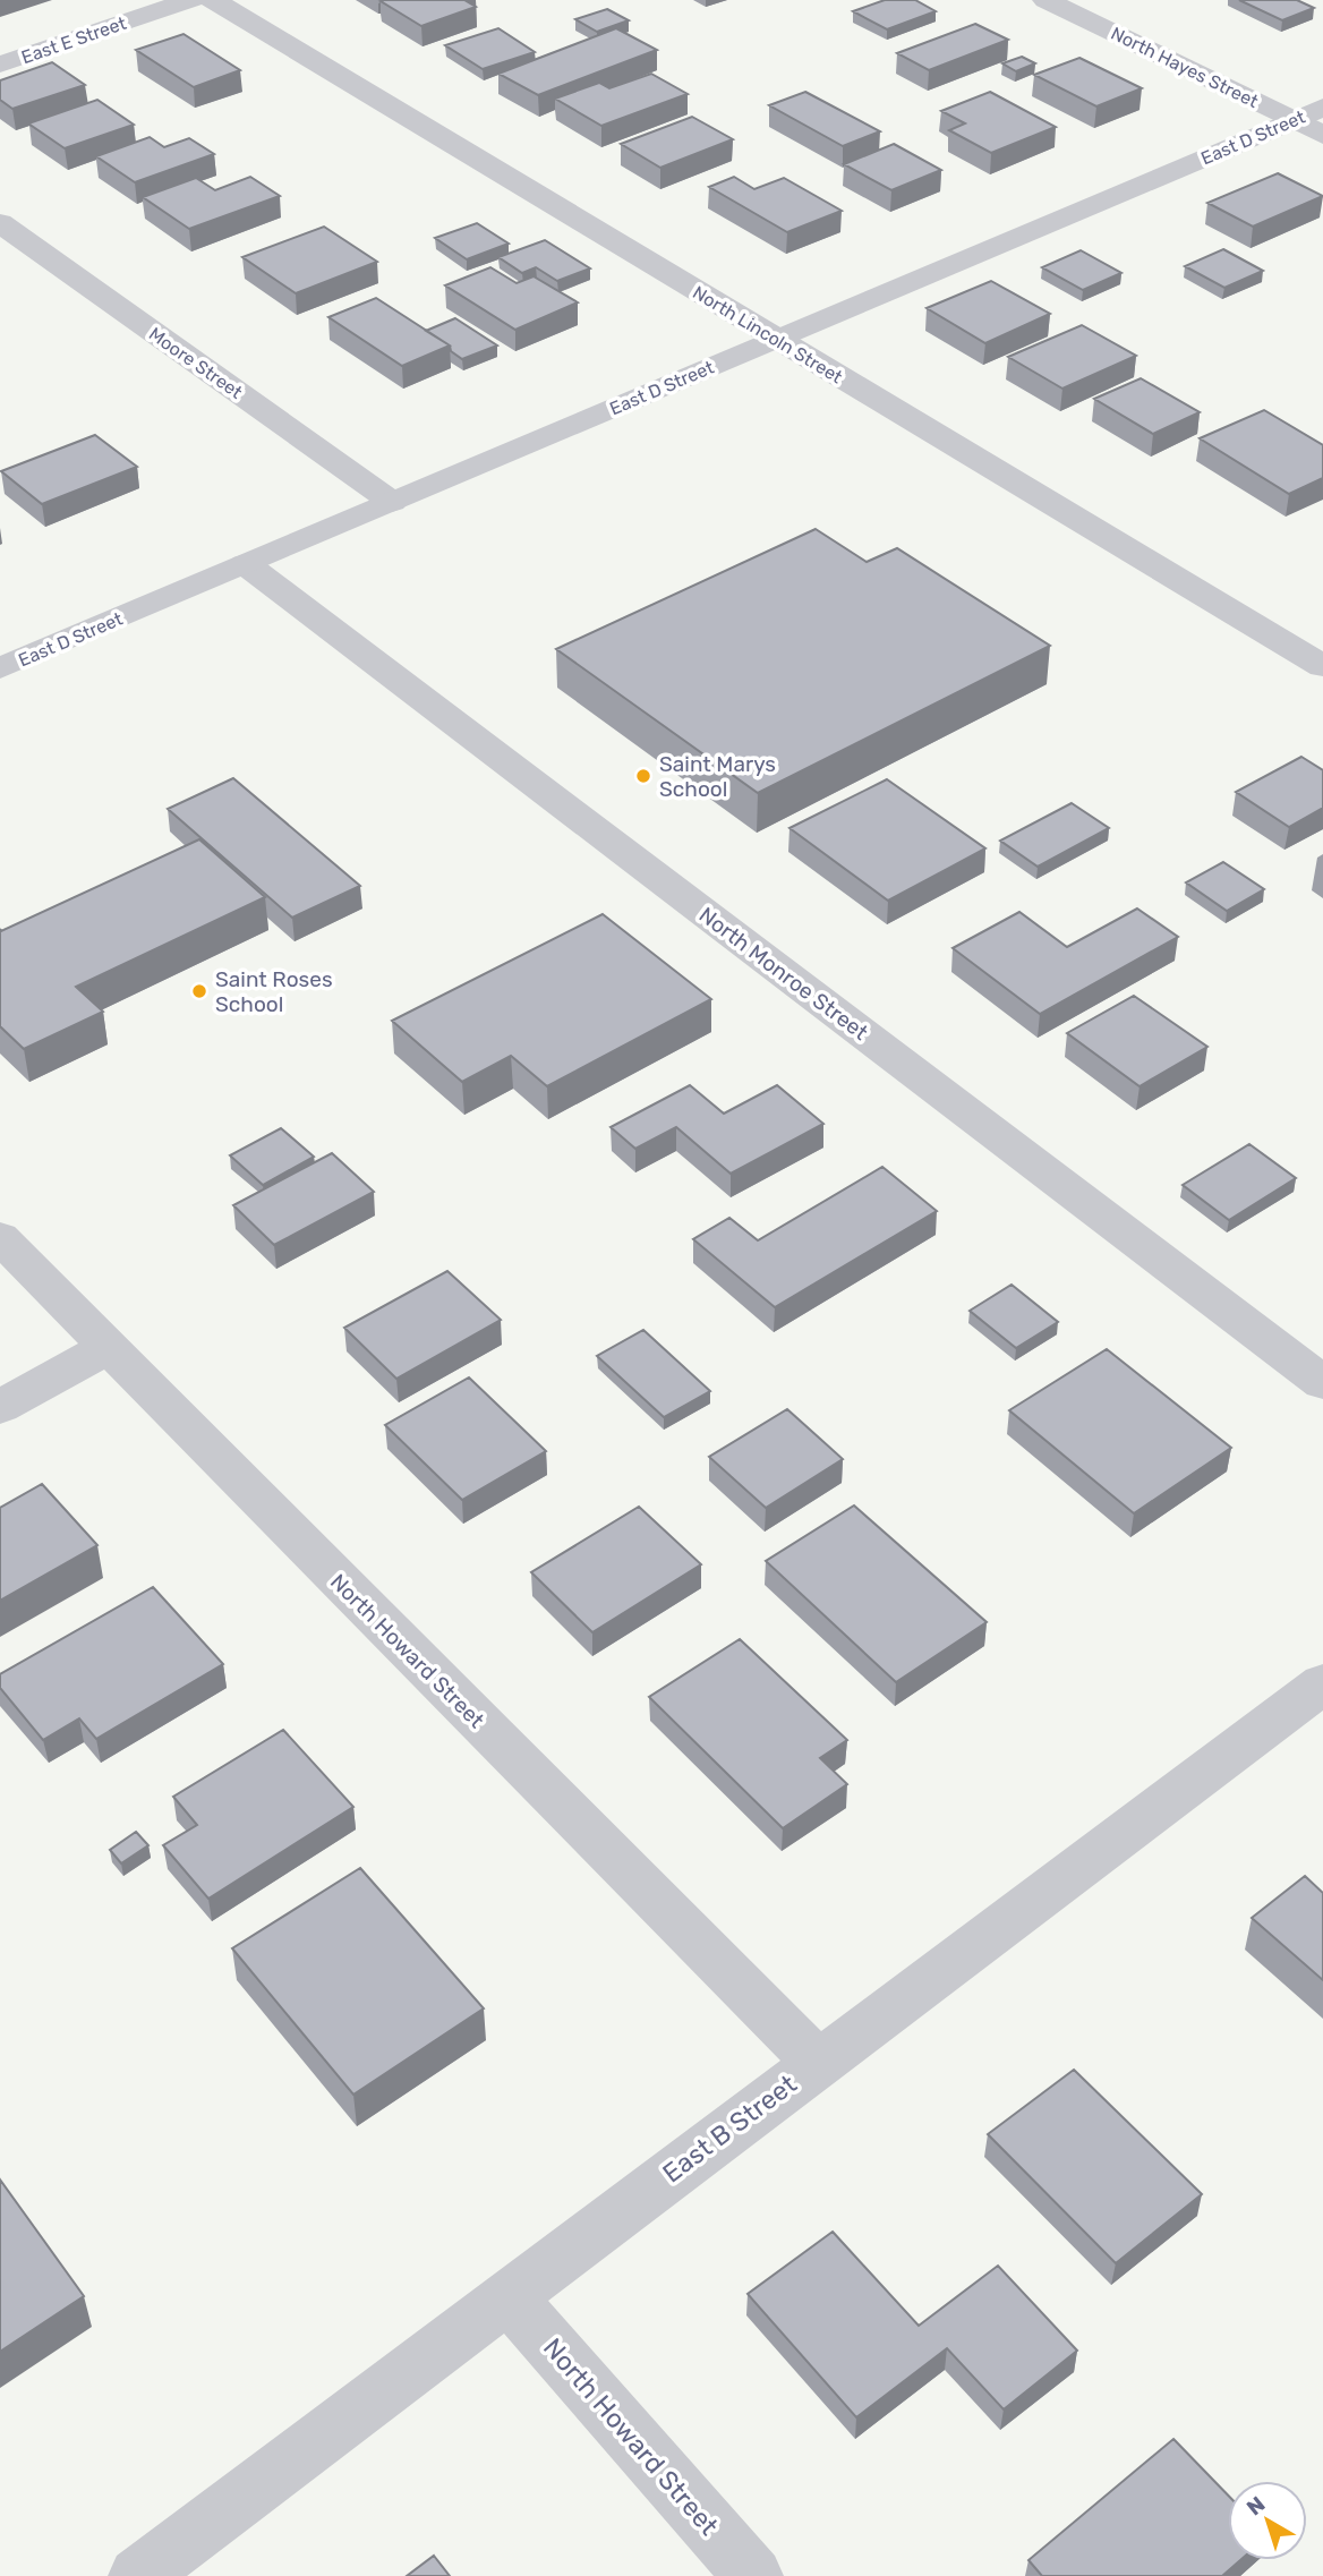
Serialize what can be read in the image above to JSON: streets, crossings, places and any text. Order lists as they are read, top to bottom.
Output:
{
  "streets": {
    "street": [
      "East E Street",
      "North Hayes Street",
      "East D Street",
      "North Lincoln Street",
      "Moore Street",
      "North Monroe Street",
      "North Howard Street",
      "East B Street"
    ]
  },
  "crossings": [
    ["North Hayes Street", "East D Street"],
    ["East D Street", "North Lincoln Street"],
    ["East D Street", "Moore Street"],
    ["East D Street", "North Monroe Street"],
    ["North Howard Street", "East B Street"]
  ],
  "places": ["Saint Marys School", "Saint Roses School"],
  "north": "top left"
}
